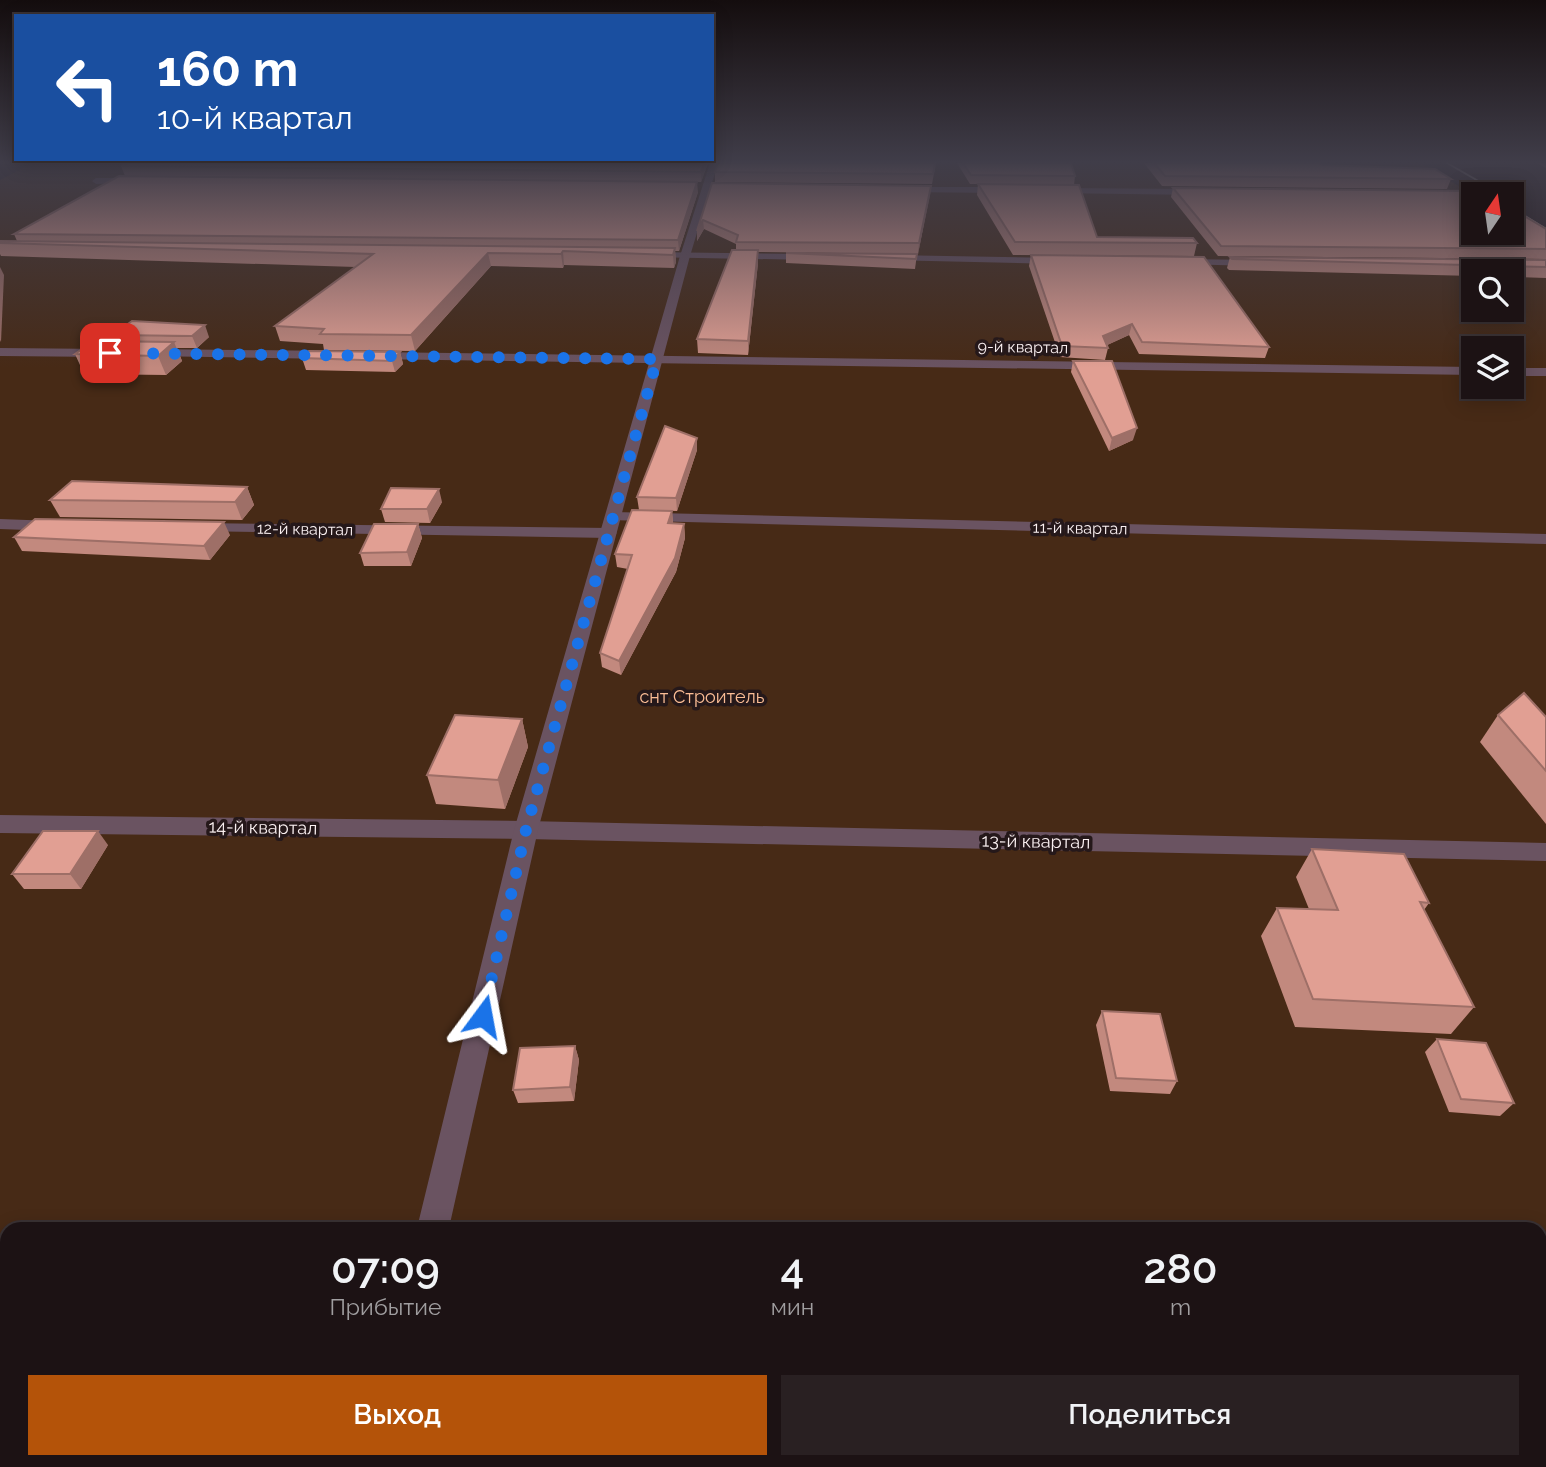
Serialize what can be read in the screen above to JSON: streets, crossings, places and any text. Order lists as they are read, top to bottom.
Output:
{
  "streets": {
    "street": [
      "9-й квартал",
      "11-й квартал",
      "12-й квартал",
      "14-й квартал",
      "13-й квартал"
    ]
  },
  "crossings": [
    ["11-й квартал", "12-й квартал"],
    ["14-й квартал", "13-й квартал"]
  ],
  "parks": ["снт Строитель"],
  "north": "top",
  "page": {
    "turn": ["160 m", "10-й квартал"],
    "eta": [
      "07:09",
      "Прибытие",
      "4",
      "мин",
      "280",
      "m"
    ],
    "buttons": ["Выход", "Поделиться"]
  }
}
